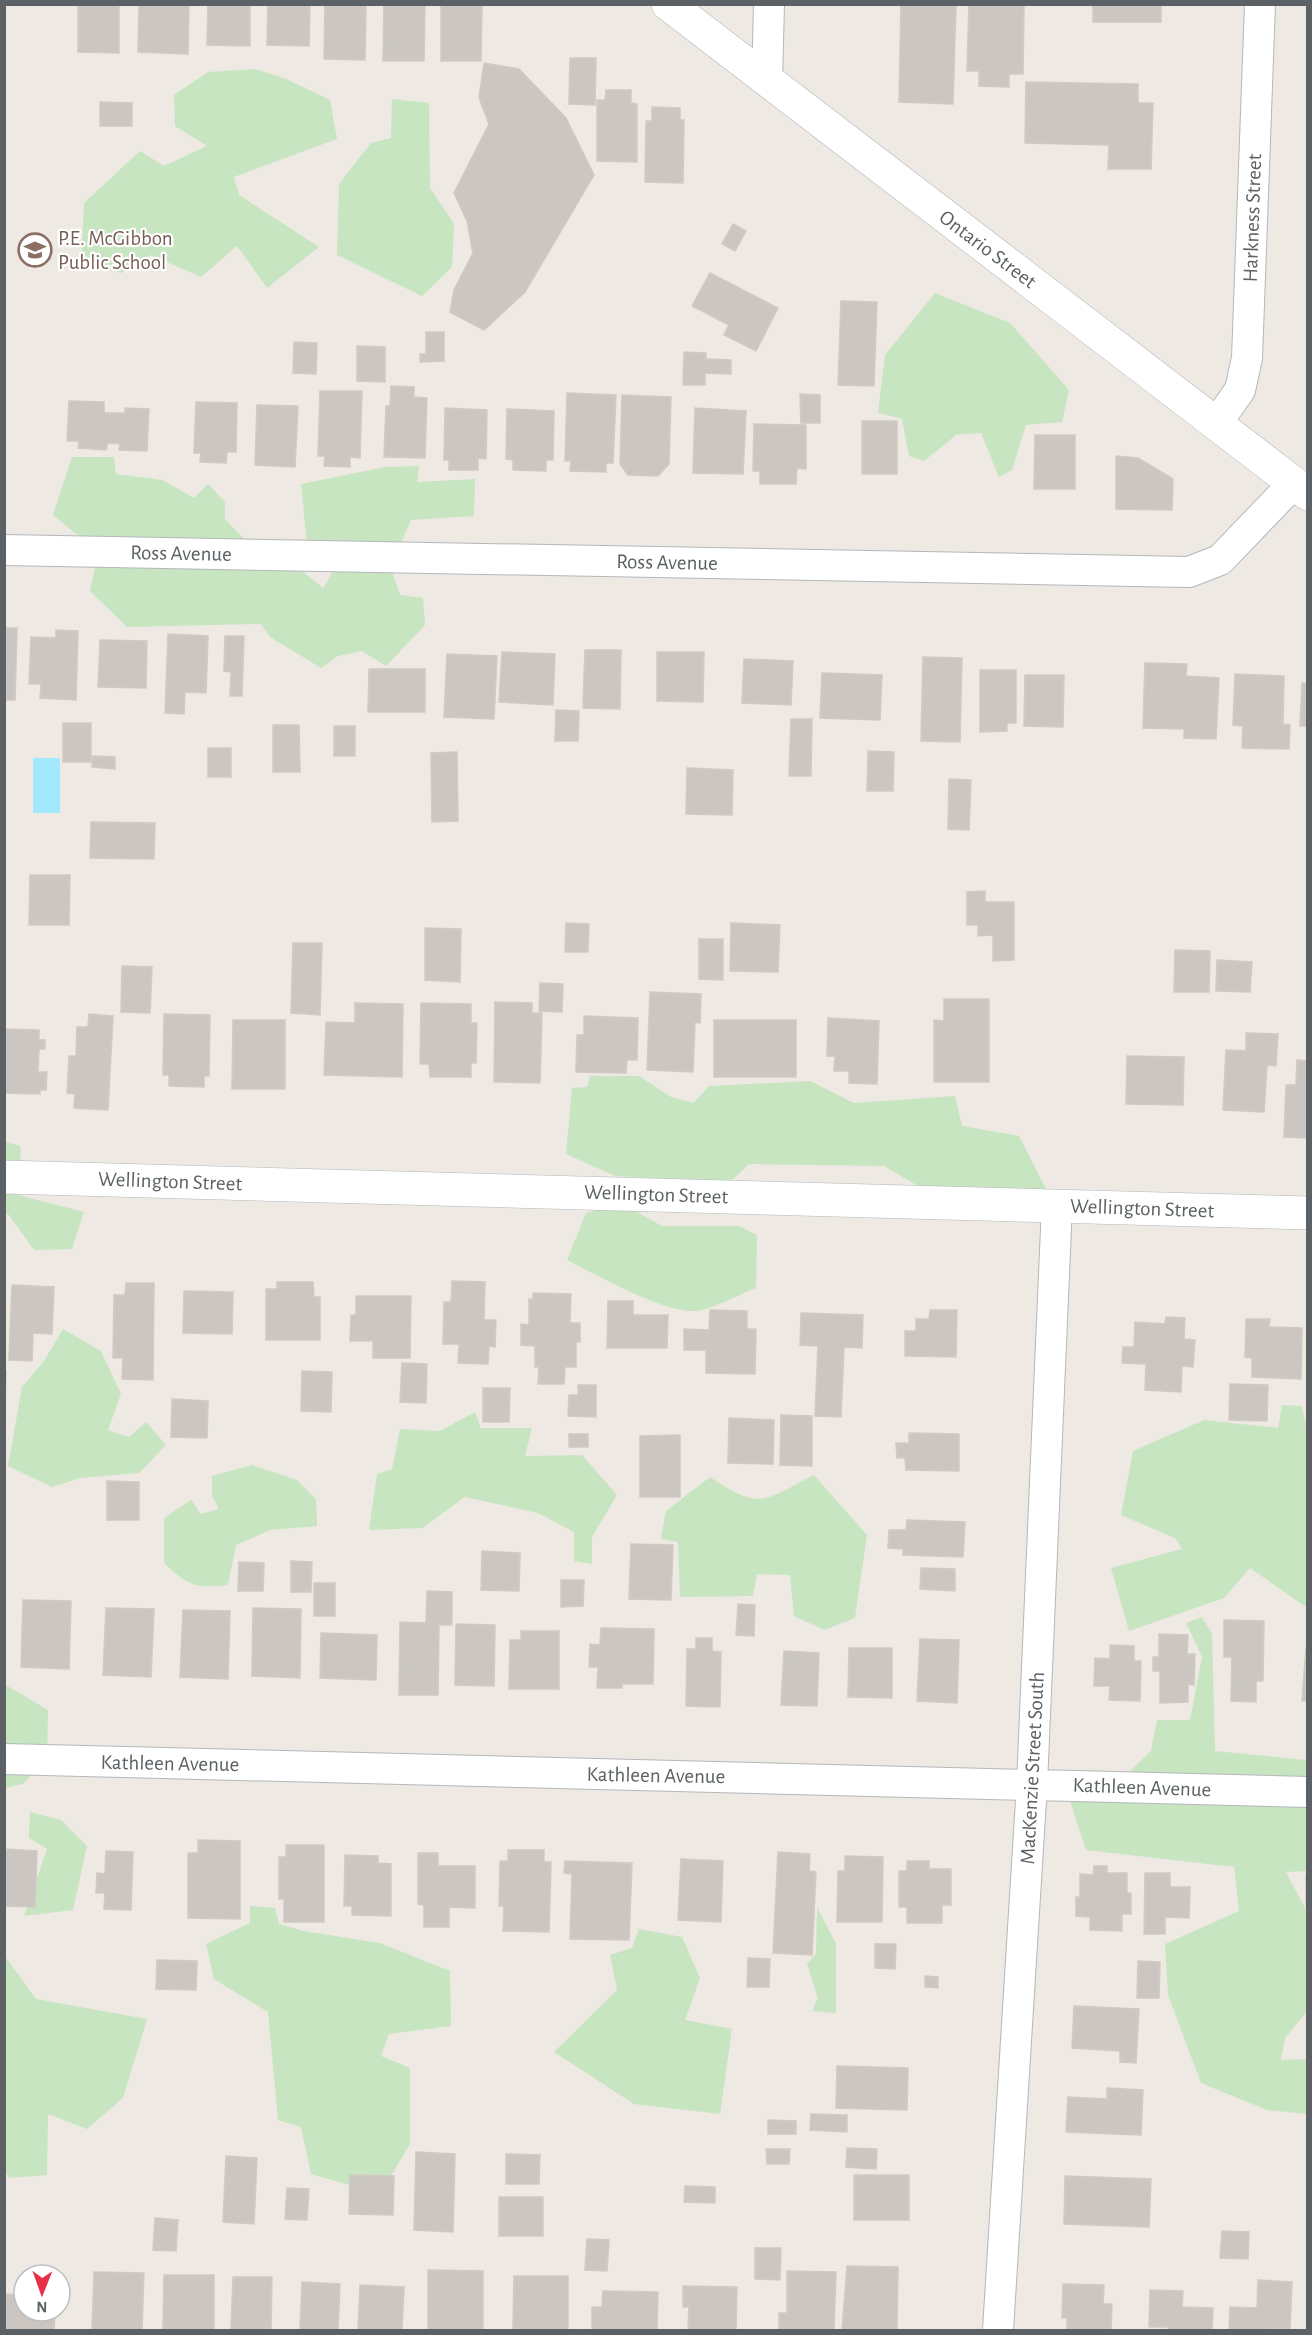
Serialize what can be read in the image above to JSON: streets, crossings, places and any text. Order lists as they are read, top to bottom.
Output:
{
  "streets": {
    "main road": ["Ontario Street", "Wellington Street"],
    "street": [
      "Harkness Street",
      "Ross Avenue",
      "Kathleen Avenue",
      "MacKenzie Street South"
    ]
  },
  "crossings": [
    ["Harkness Street", "Ontario Street"],
    ["Ontario Street", "Ross Avenue"],
    ["Wellington Street", "MacKenzie Street South"],
    ["Kathleen Avenue", "MacKenzie Street South"]
  ],
  "places": {
    "school or university": ["P.E. McGibbon Public School"]
  },
  "north": "bottom"
}
